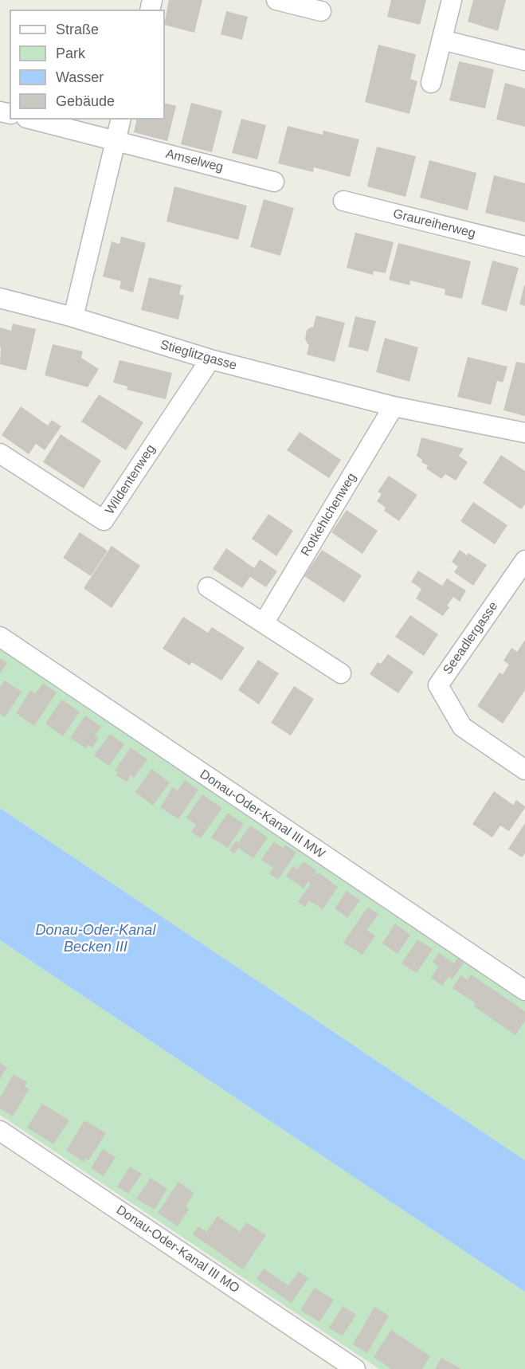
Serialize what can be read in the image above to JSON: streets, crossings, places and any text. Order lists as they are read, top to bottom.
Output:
{
  "streets": {
    "street": [
      "Amselweg",
      "Graureiherweg",
      "Stieglitzgasse",
      "Wildentenweg",
      "Rotkehlchenweg",
      "Seeadlergasse",
      "Donau-Oder-Kanal III MW",
      "Donau-Oder-Kanal III MO"
    ]
  },
  "crossings": [
    ["Stieglitzgasse", "Wildentenweg"],
    ["Stieglitzgasse", "Rotkehlchenweg"]
  ],
  "water": ["Donau-Oder-Kanal Becken III"],
  "legend": [
    "Straße",
    "Park",
    "Wasser",
    "Gebäude"
  ]
}
